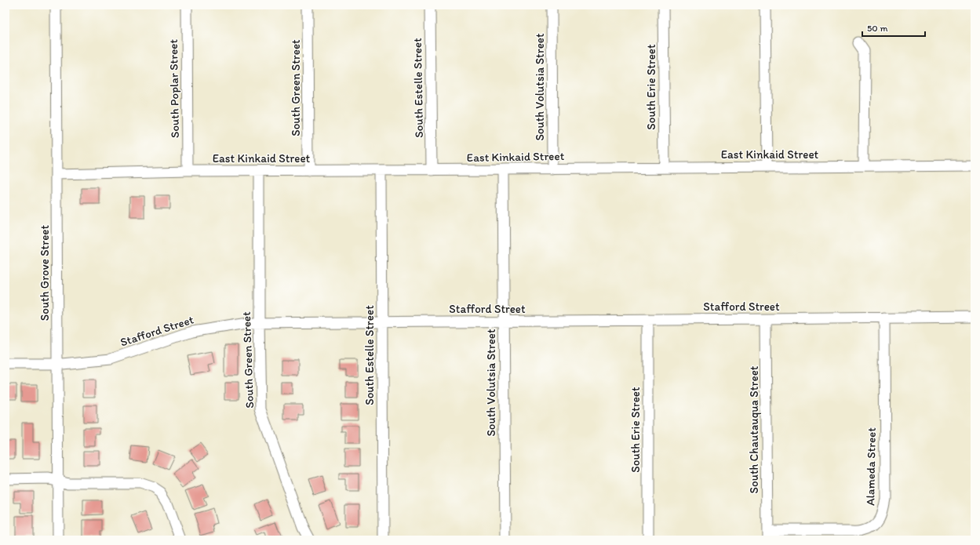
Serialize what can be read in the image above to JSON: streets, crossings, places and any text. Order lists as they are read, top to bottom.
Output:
{
  "streets": {
    "street": [
      "South Volutsia Street",
      "South Erie Street",
      "South Green Street",
      "South Estelle Street",
      "South Poplar Street",
      "East Kinkaid Street",
      "South Grove Street",
      "Stafford Street",
      "South Chautauqua Street",
      "Alameda Street"
    ]
  },
  "crossings": [
    ["South Volutsia Street", "East Kinkaid Street"],
    ["South Volutsia Street", "Stafford Street"],
    ["South Erie Street", "East Kinkaid Street"],
    ["South Erie Street", "Stafford Street"],
    ["South Green Street", "East Kinkaid Street"],
    ["South Green Street", "Stafford Street"],
    ["South Estelle Street", "East Kinkaid Street"],
    ["South Estelle Street", "Stafford Street"],
    ["South Poplar Street", "East Kinkaid Street"],
    ["East Kinkaid Street", "South Grove Street"],
    ["South Grove Street", "Stafford Street"],
    ["Stafford Street", "South Chautauqua Street"],
    ["Stafford Street", "Alameda Street"],
    ["South Chautauqua Street", "Alameda Street"]
  ],
  "scale_bar": "50 m"
}
